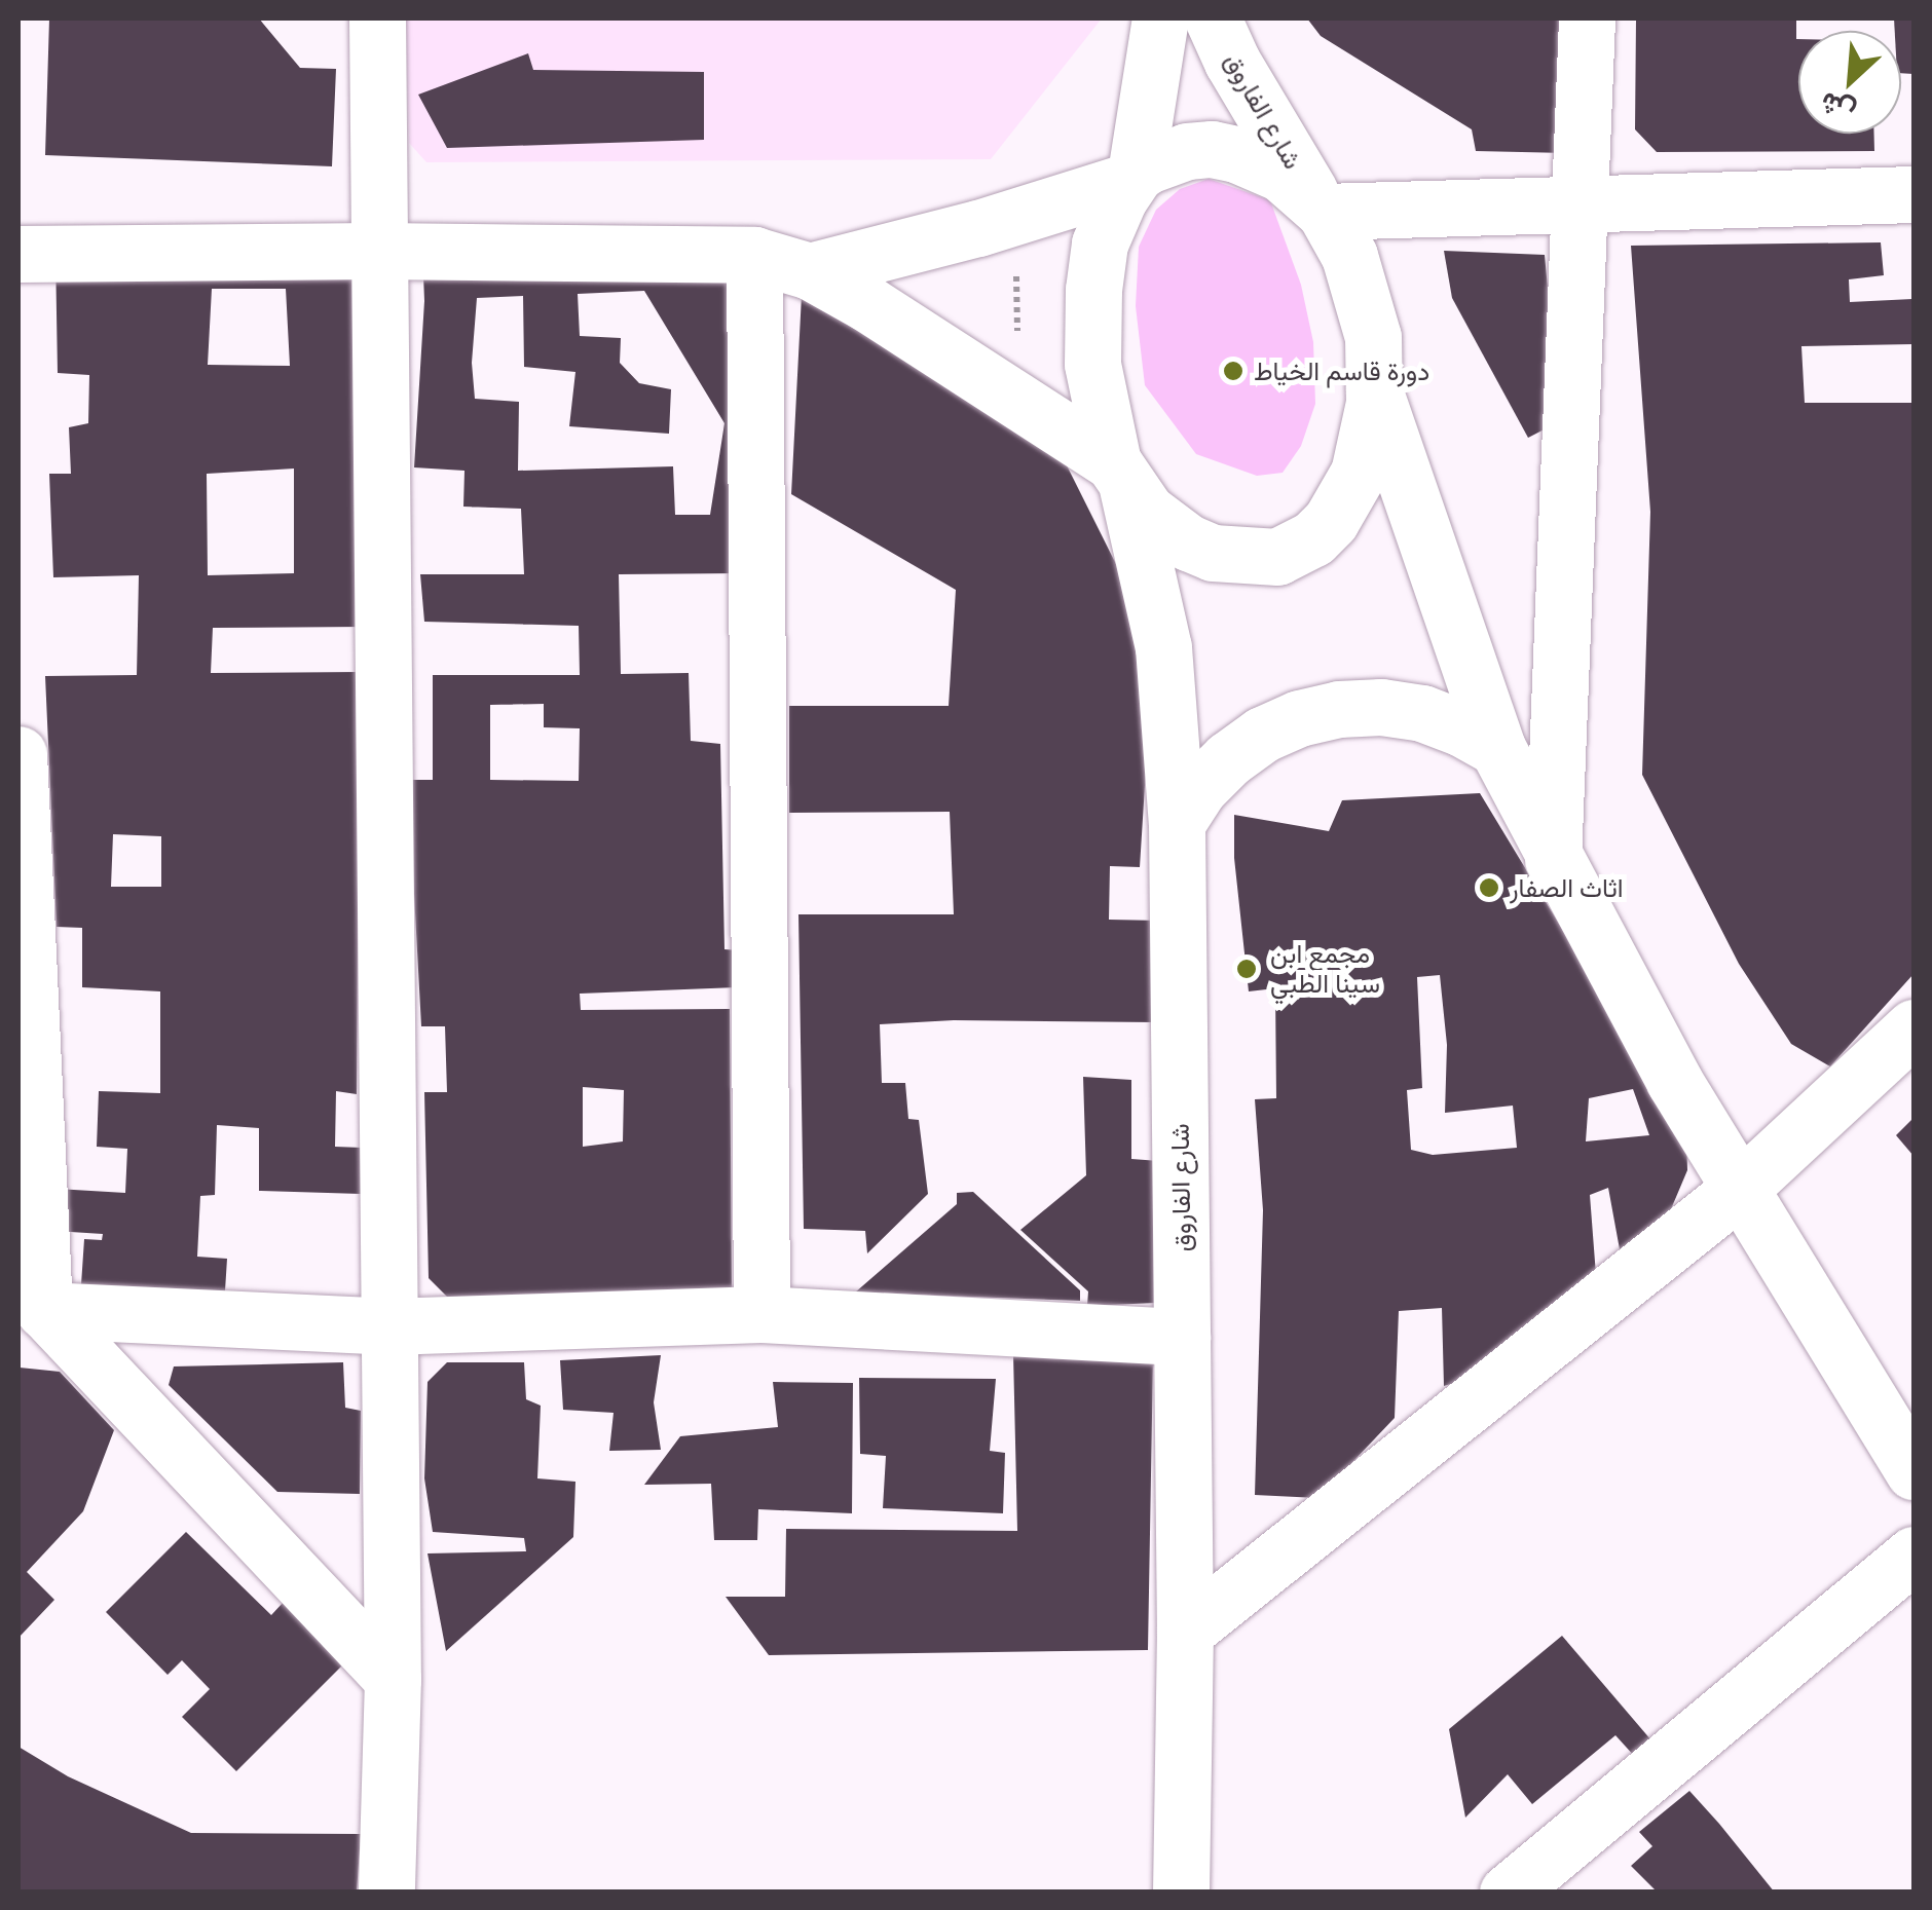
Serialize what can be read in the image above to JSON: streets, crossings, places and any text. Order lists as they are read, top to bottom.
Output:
{
  "streets": {
    "street": ["شارع الفاروق"]
  },
  "places": ["دورة قاسم الخياط", "اثاث الصفار", "مجمع ابن سينا الطبي"],
  "north": "bottom left"
}
